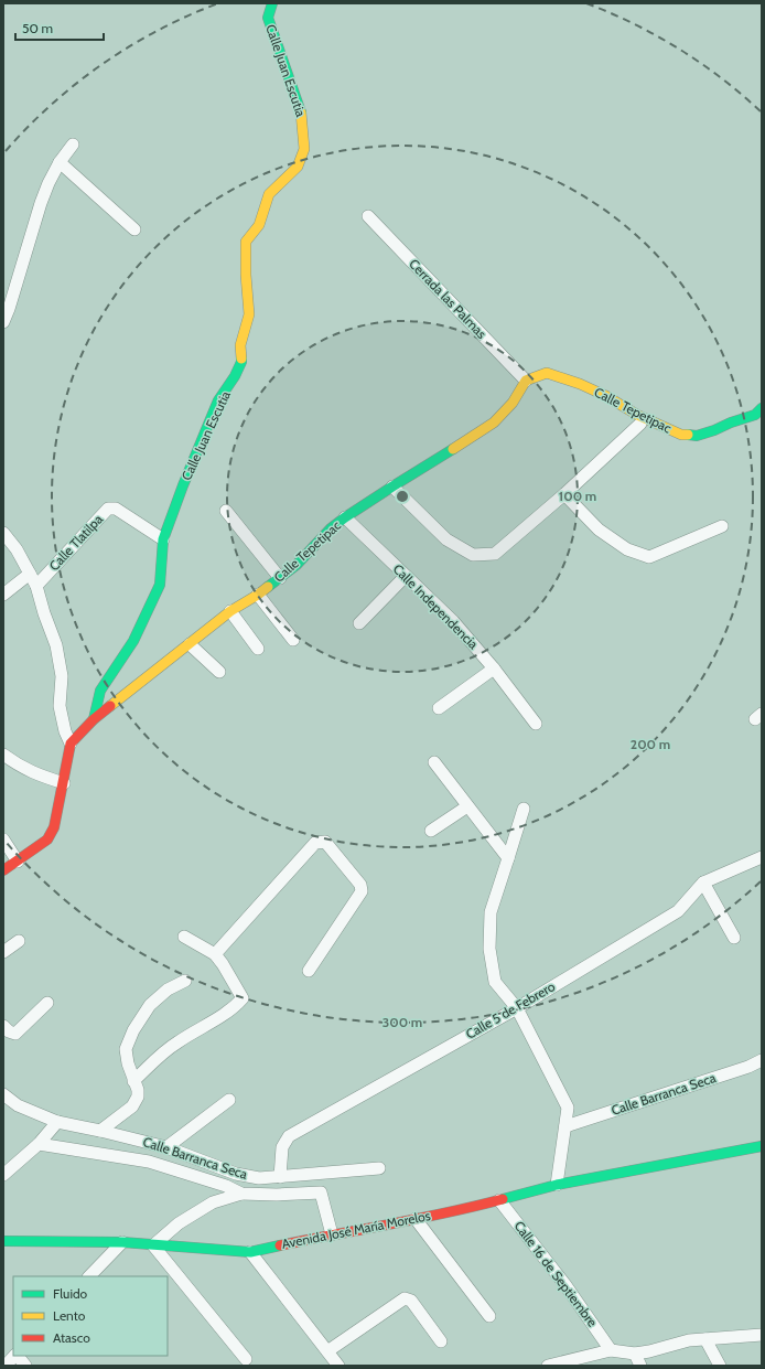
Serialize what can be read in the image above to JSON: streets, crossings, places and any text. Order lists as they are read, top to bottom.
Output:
{
  "streets": {
    "street": [
      "Calle Juan Escutia",
      "Cerrada las Palmas",
      "Calle Tepetipac",
      "Calle Tlatilpa",
      "Calle Independencia",
      "Calle 5 de Febrero",
      "Calle Barranca Seca",
      "Avenida José María Morelos",
      "Calle 16 de Septiembre"
    ]
  },
  "crossings": [
    ["Calle Juan Escutia", "Calle Tepetipac"],
    ["Calle Juan Escutia", "Calle Tlatilpa"],
    ["Cerrada las Palmas", "Calle Tepetipac"],
    ["Calle Tepetipac", "Calle Tlatilpa"],
    ["Calle Tepetipac", "Calle Independencia"],
    ["Calle 5 de Febrero", "Calle Barranca Seca"],
    ["Avenida José María Morelos", "Calle 16 de Septiembre"]
  ],
  "legend": ["Fluido", "Lento", "Atasco"],
  "scale_bar": "50 m",
  "rings": ["100 m", "200 m", "300 m"]
}
